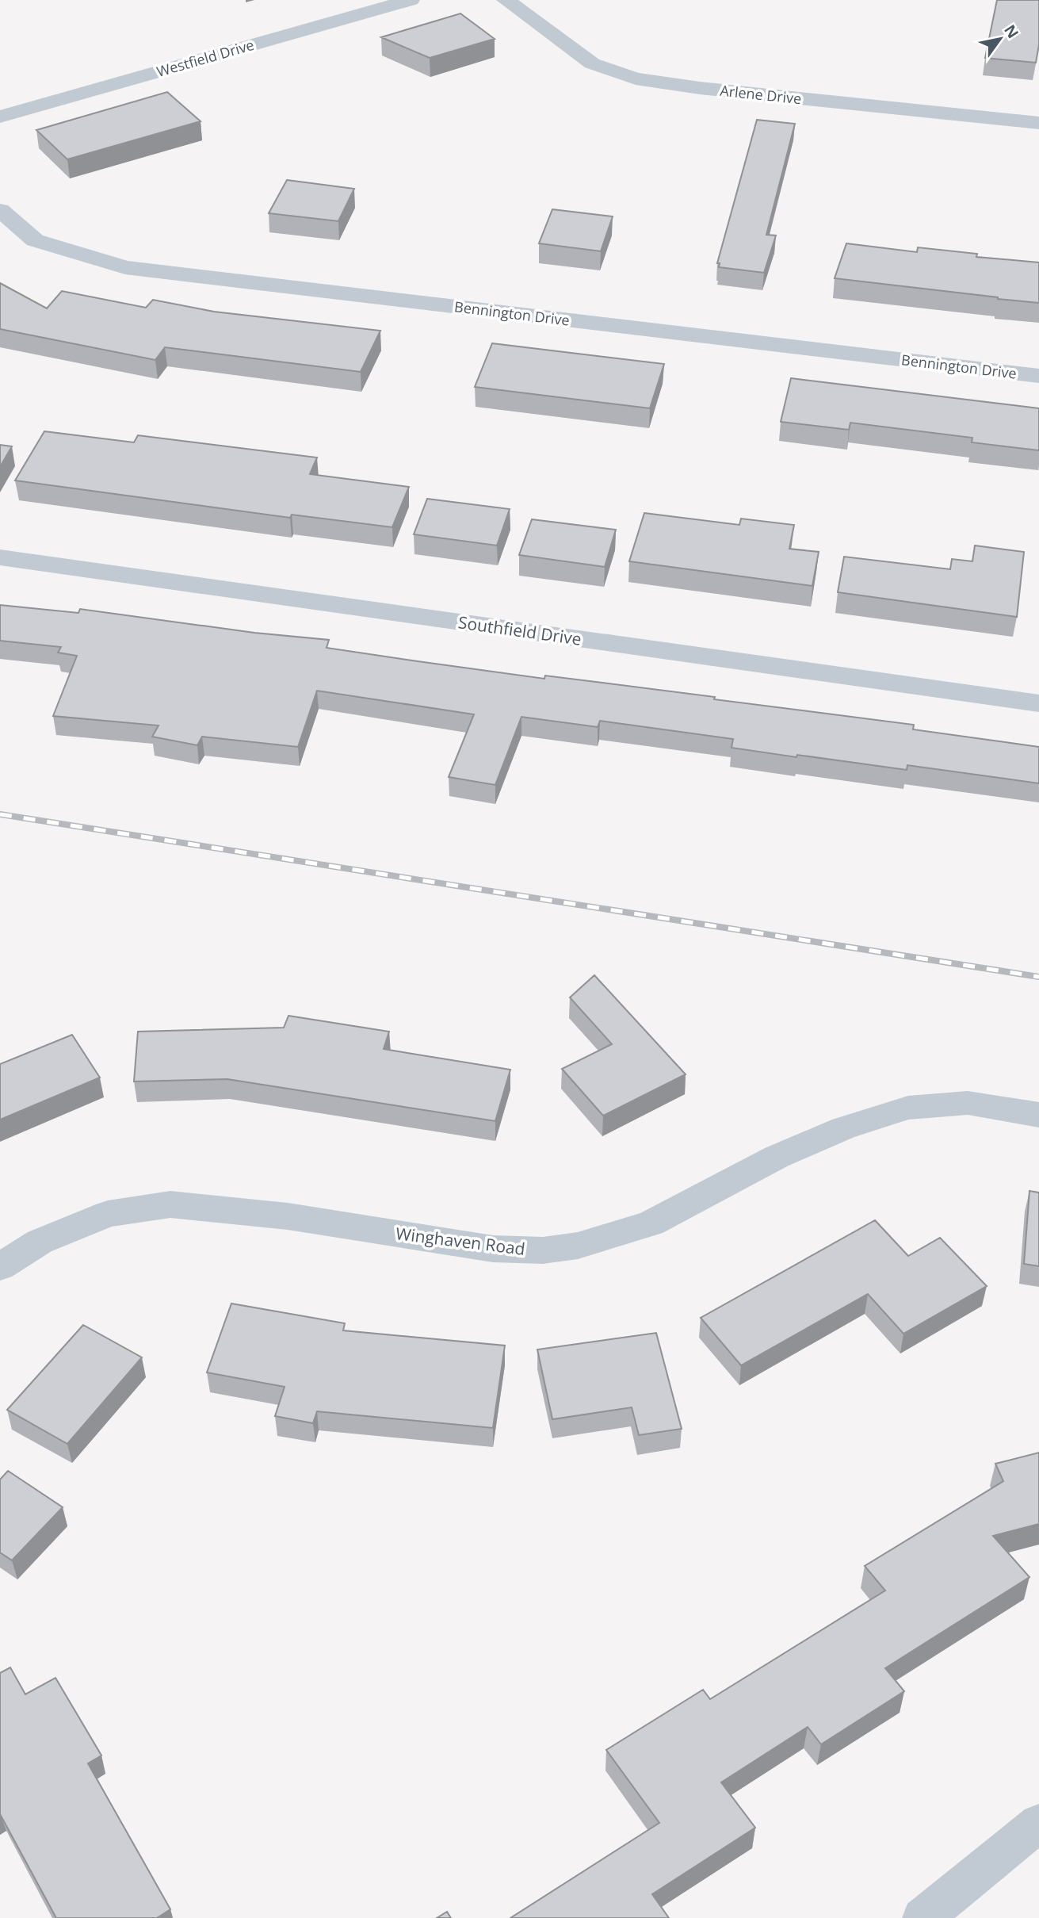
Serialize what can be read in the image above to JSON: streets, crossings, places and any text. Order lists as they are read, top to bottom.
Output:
{
  "streets": {
    "street": [
      "Westfield Drive",
      "Arlene Drive",
      "Bennington Drive",
      "Southfield Drive",
      "Winghaven Road"
    ]
  },
  "north": "top right"
}
